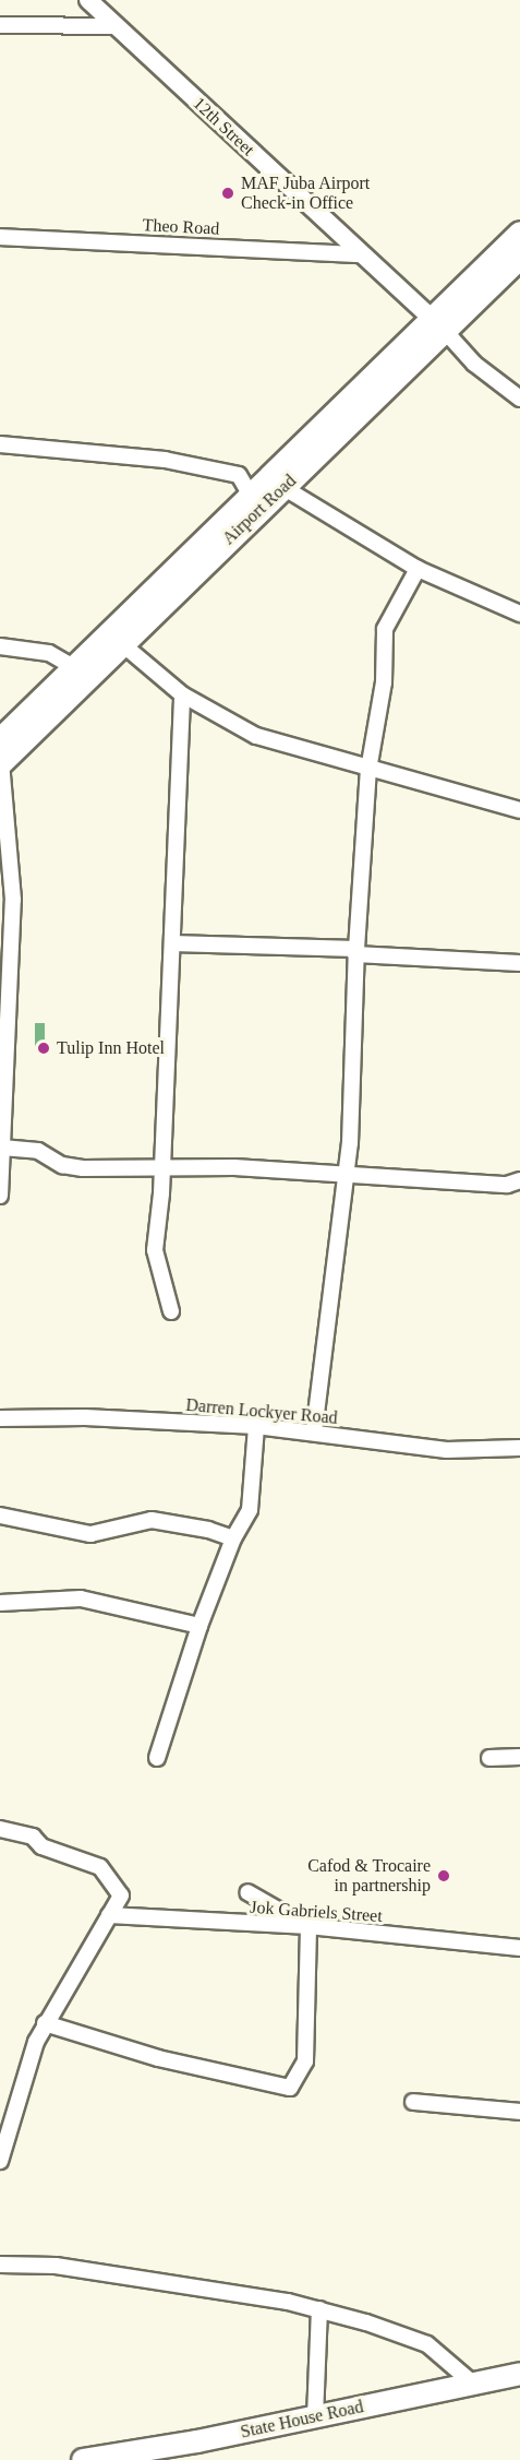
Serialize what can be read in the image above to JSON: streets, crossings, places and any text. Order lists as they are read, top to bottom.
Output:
{
  "streets": {
    "main road": ["Airport Road", "State House Road"],
    "street": [
      "12th Street",
      "Theo Road",
      "Darren Lockyer Road",
      "Jok Gabriels Street"
    ]
  },
  "crossings": [
    ["12th Street", "Theo Road"],
    ["12th Street", "Airport Road"]
  ],
  "places": ["MAF Juba Airport Check-in Office", "Tulip Inn Hotel", "Cafod & Trocaire in partnership"]
}
